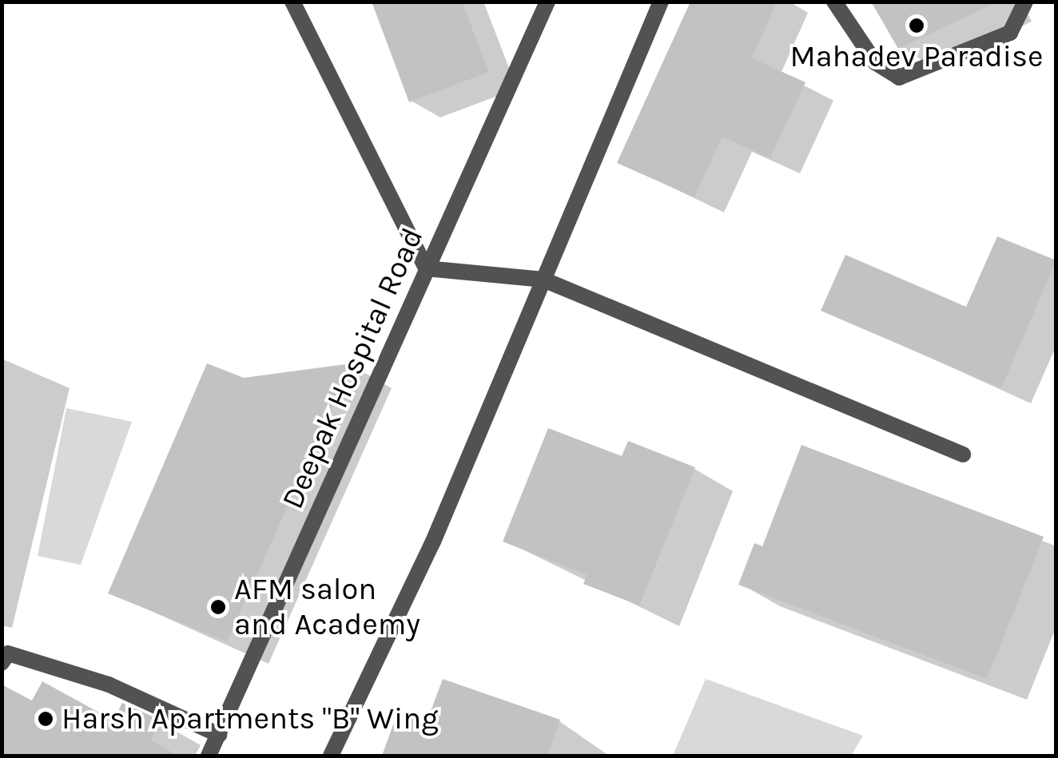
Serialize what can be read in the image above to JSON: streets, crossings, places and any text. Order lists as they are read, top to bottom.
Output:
{
  "streets": {
    "street": ["Deepak Hospital Road"]
  },
  "places": ["Mahadev Paradise", "AFM salon and Academy", "Harsh Apartments \"B\" Wing"]
}
